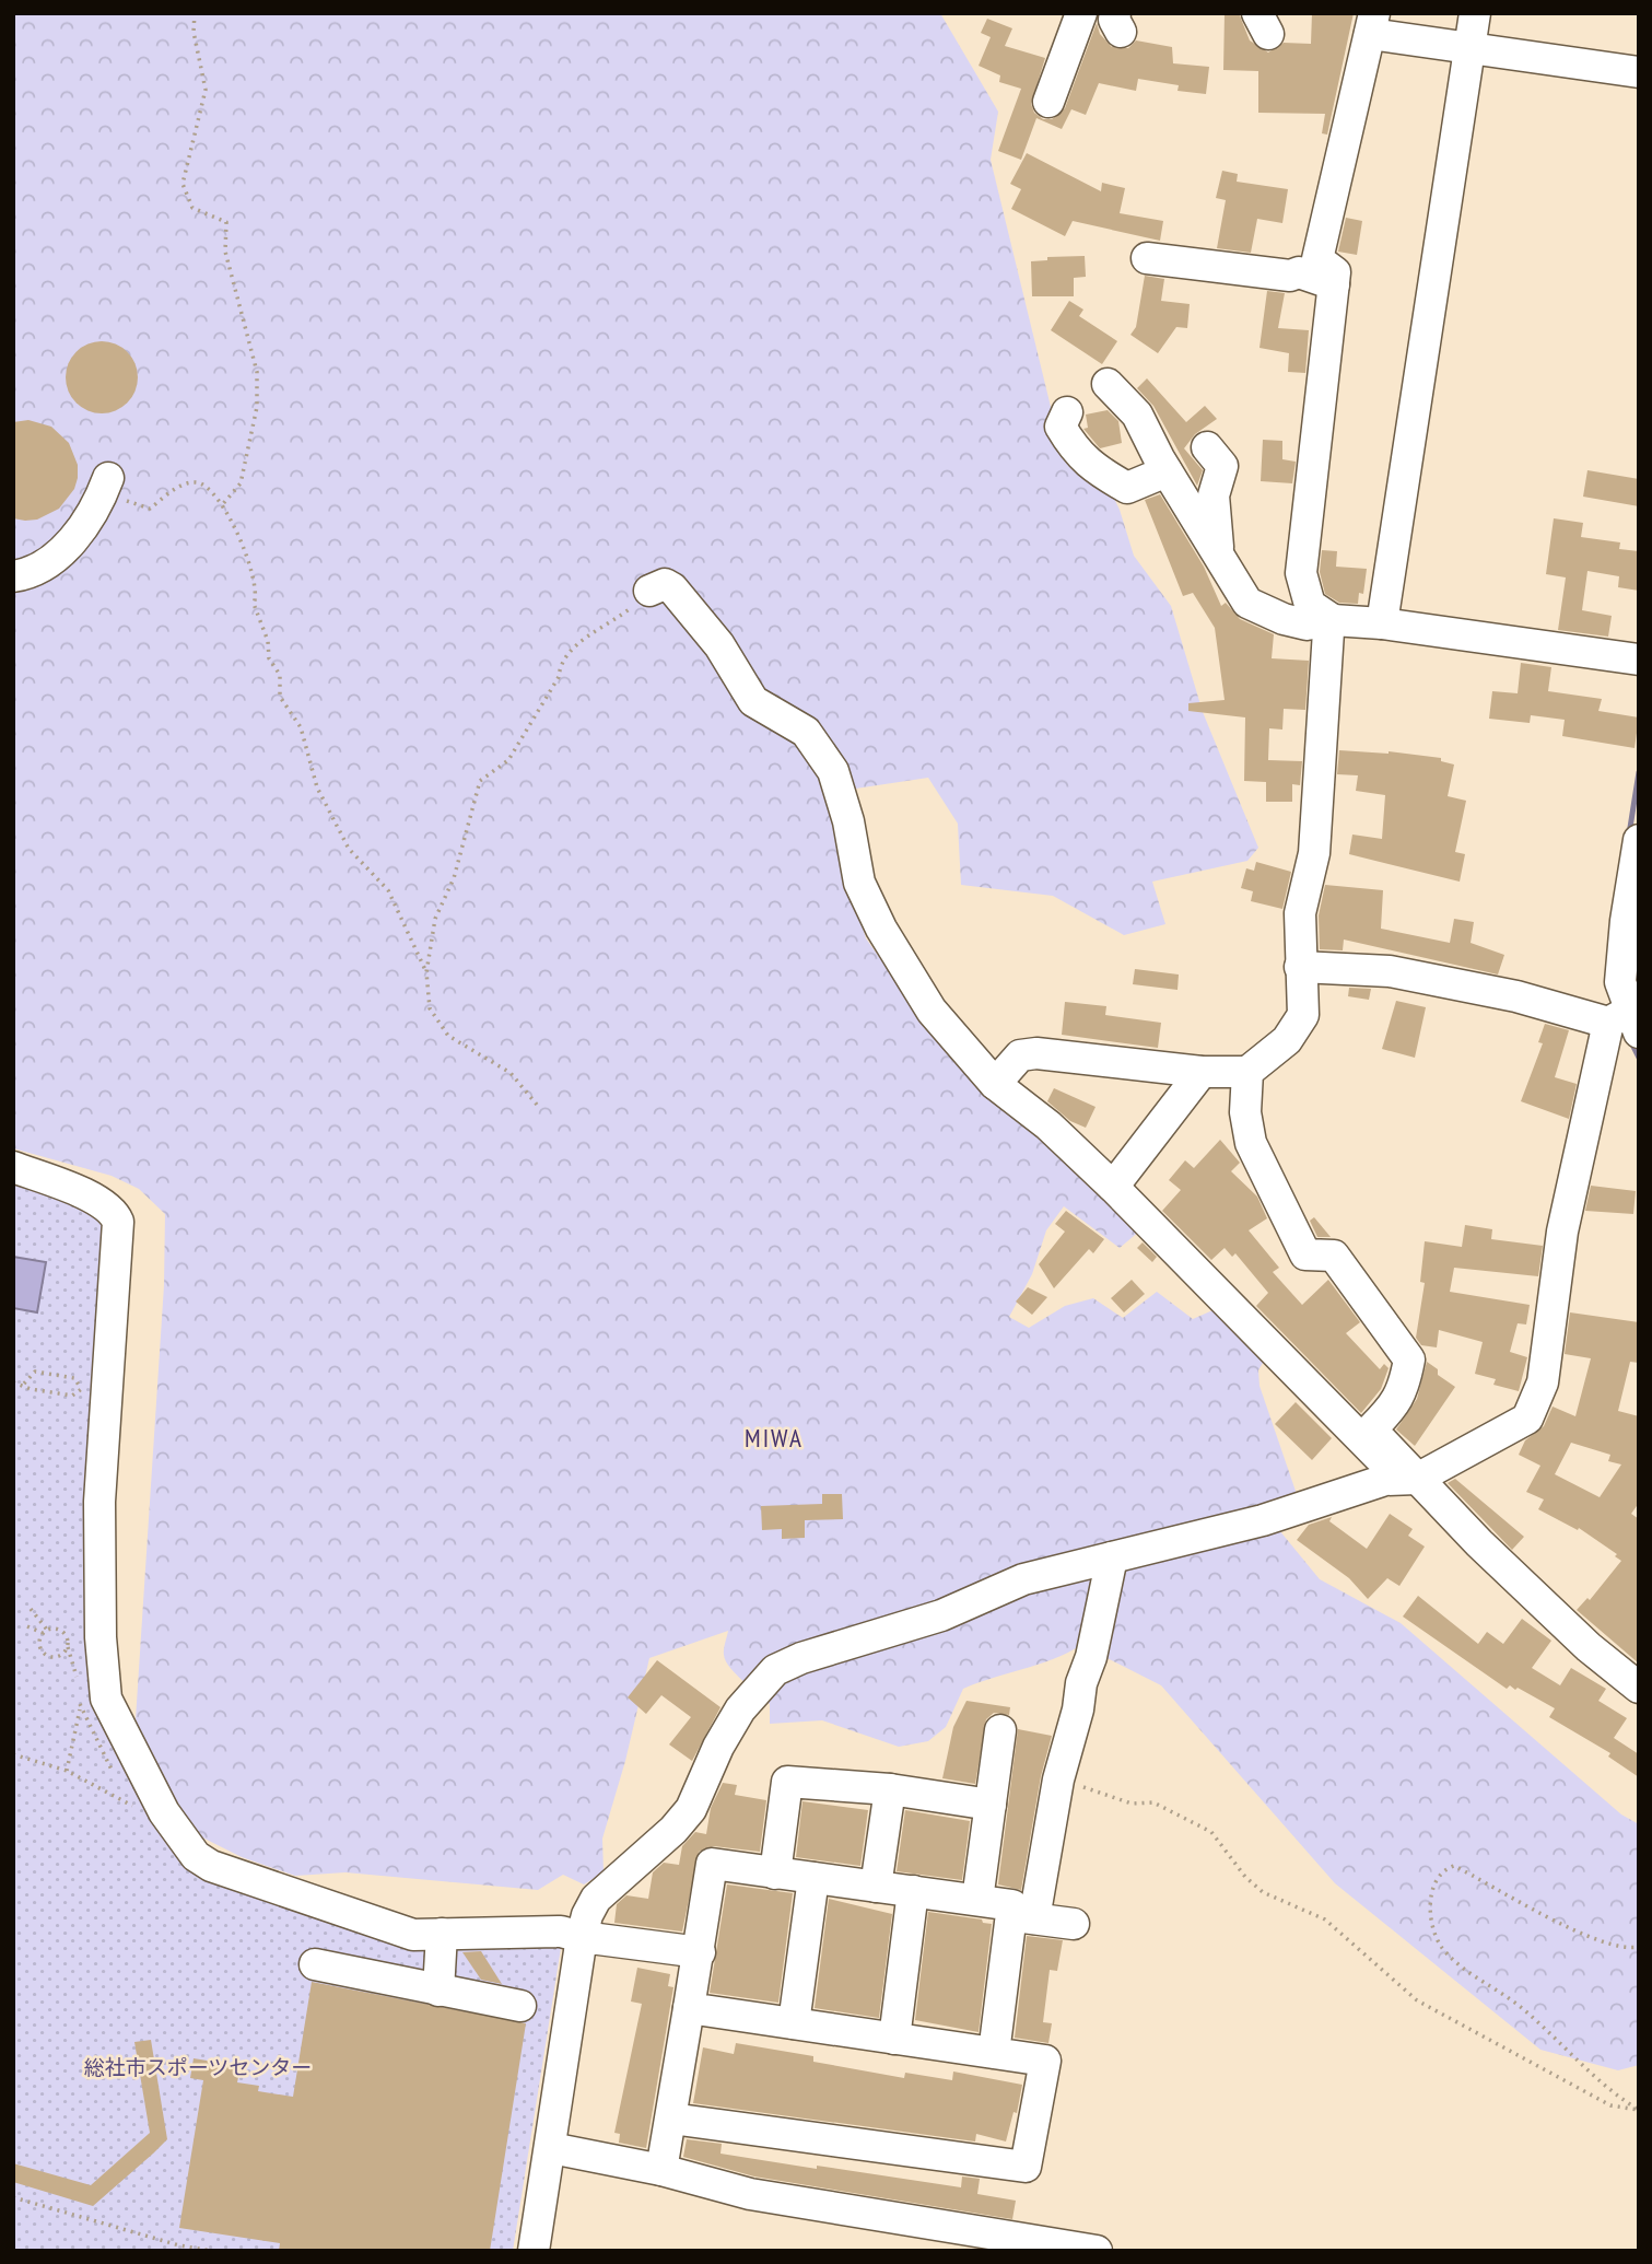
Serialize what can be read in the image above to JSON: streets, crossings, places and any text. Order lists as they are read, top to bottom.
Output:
{
  "districts": ["MIWA"],
  "parks": ["総社市スポーツセンター"]
}
